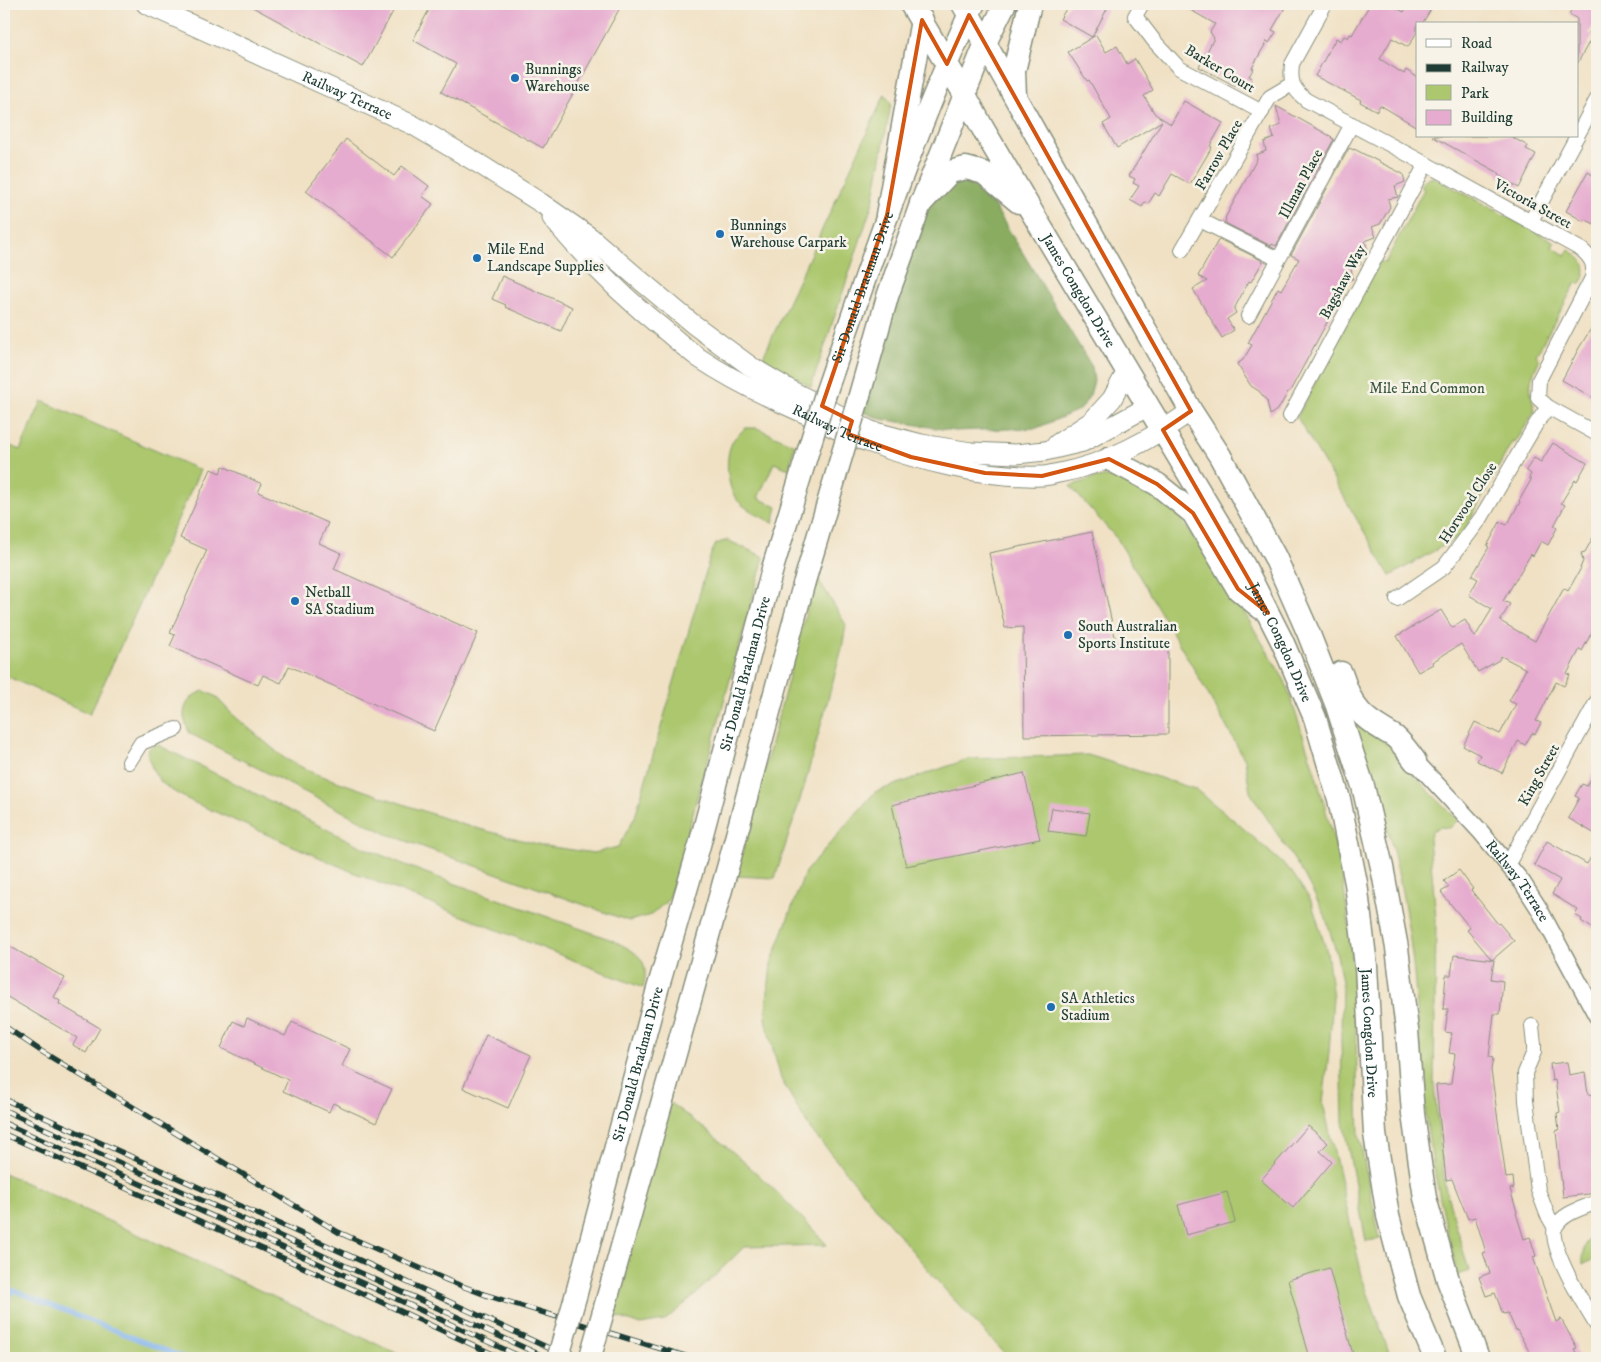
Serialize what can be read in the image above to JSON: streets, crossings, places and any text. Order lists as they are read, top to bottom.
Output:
{
  "streets": {
    "highway": ["James Congdon Drive"],
    "main road": ["Railway Terrace", "Sir Donald Bradman Drive"],
    "street": [
      "Barker Court",
      "Farrow Place",
      "Illman Place",
      "Victoria Street",
      "Bagshaw Way",
      "Horwood Close",
      "King Street"
    ]
  },
  "crossings": [
    ["Barker Court", "Farrow Place"],
    ["Railway Terrace", "James Congdon Drive"],
    ["Railway Terrace", "King Street"],
    ["Farrow Place", "Victoria Street"],
    ["Illman Place", "Victoria Street"],
    ["Victoria Street", "Bagshaw Way"],
    ["Victoria Street", "Horwood Close"],
    ["Sir Donald Bradman Drive", "James Congdon Drive"]
  ],
  "parks": ["Mile End Common"],
  "places": [
    "Bunnings Warehouse",
    "Bunnings Warehouse Carpark",
    "Mile End Landscape Supplies",
    "Netball SA Stadium",
    "South Australian Sports Institute",
    "SA Athletics Stadium"
  ],
  "legend": [
    "Road",
    "Railway",
    "Park",
    "Building"
  ]
}
